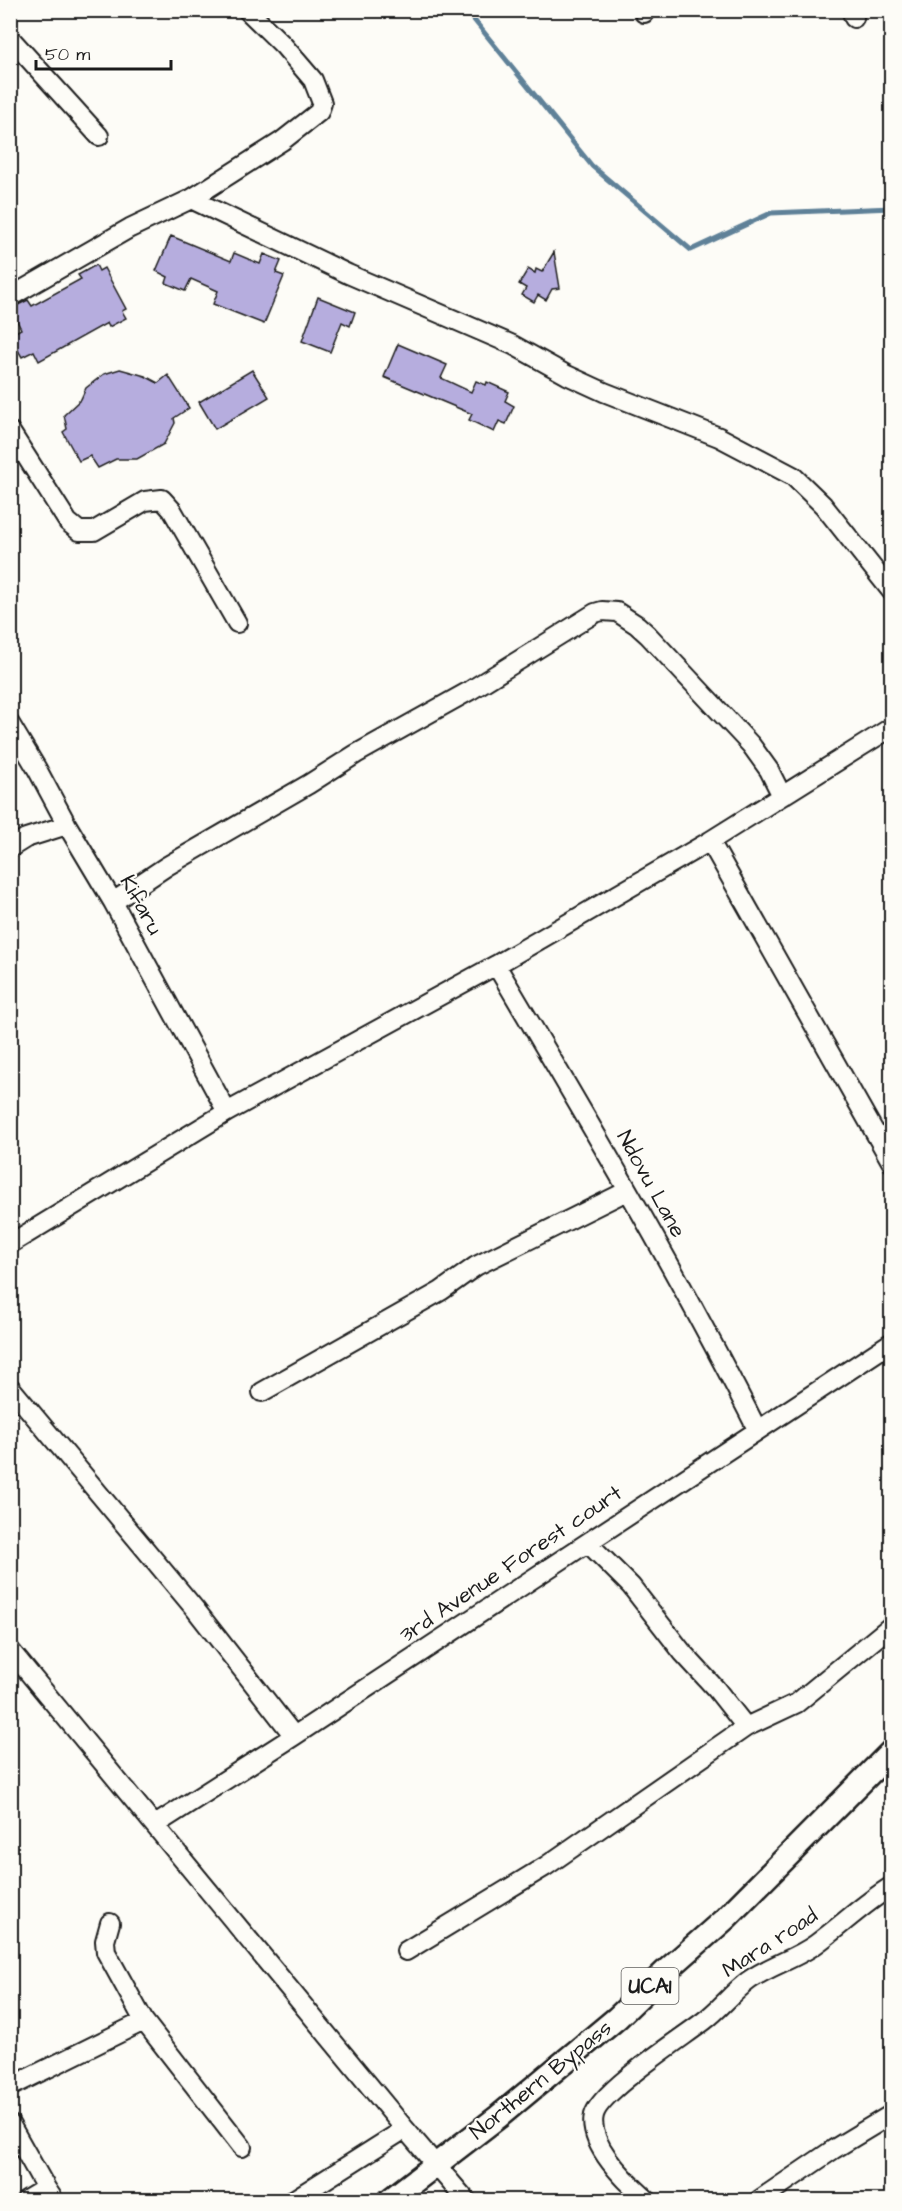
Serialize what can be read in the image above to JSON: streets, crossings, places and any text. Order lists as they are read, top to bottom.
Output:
{
  "streets": {
    "main road": ["UCA1", "Northern Bypass"],
    "street": [
      "Kifaru",
      "Ndovu Lane",
      "3rd Avenue Forest court",
      "Mara road"
    ]
  },
  "crossings": [
    ["Ndovu Lane", "3rd Avenue Forest court"]
  ],
  "scale_bar": "50 m"
}
